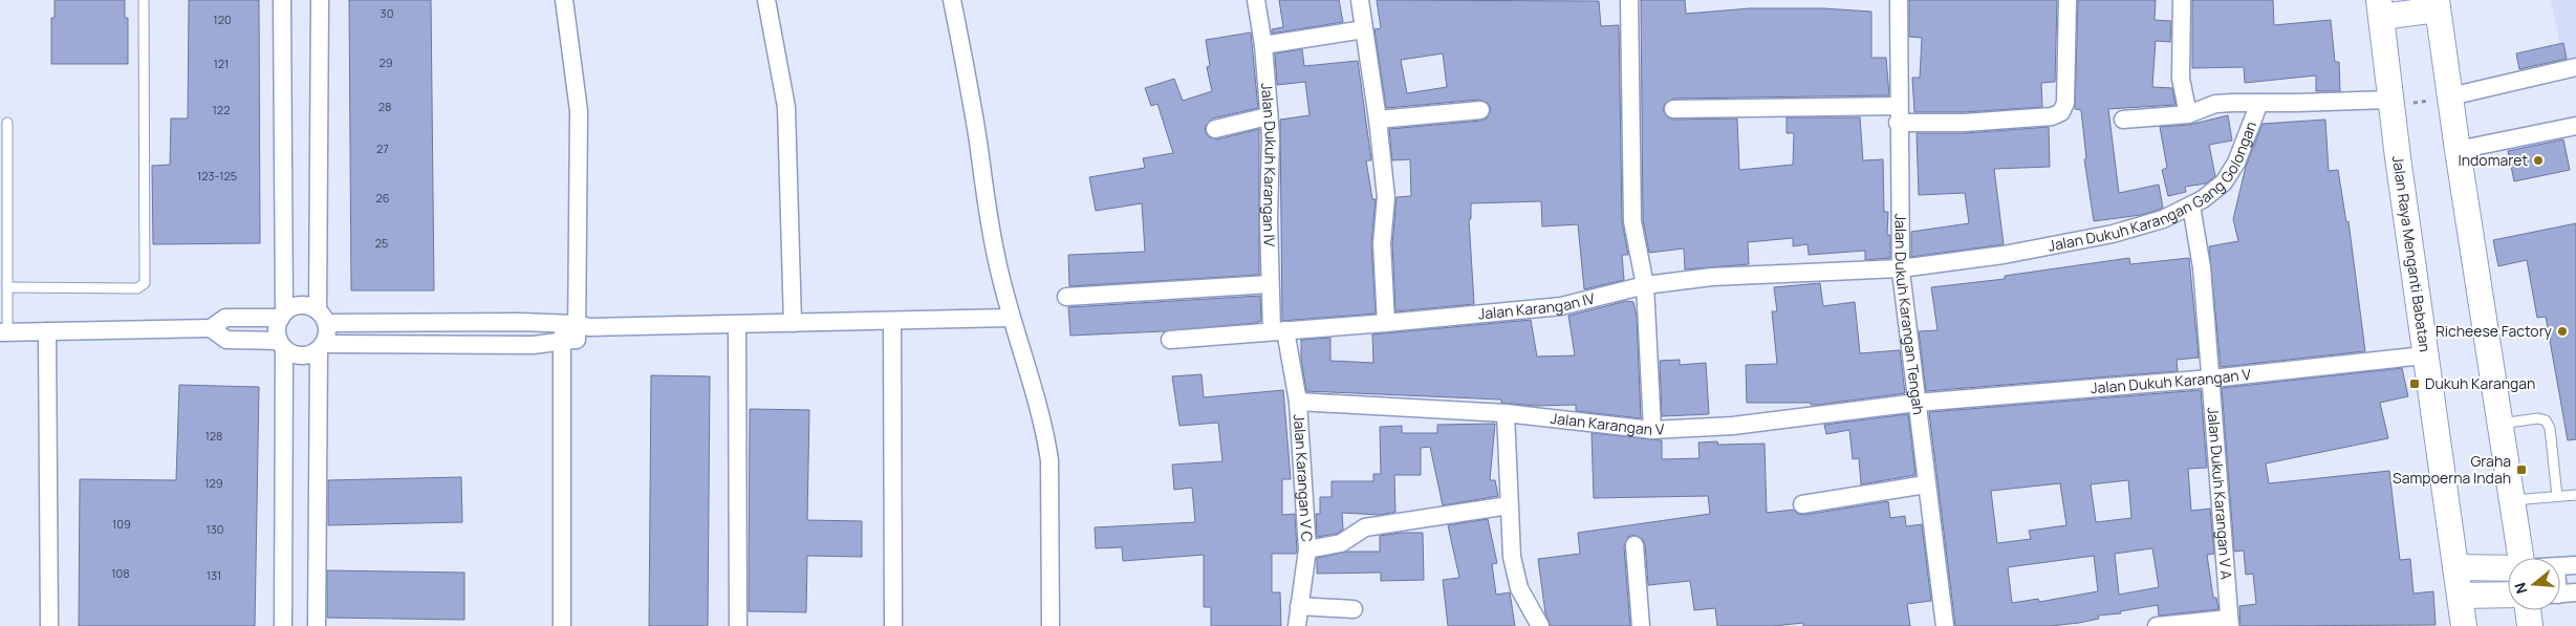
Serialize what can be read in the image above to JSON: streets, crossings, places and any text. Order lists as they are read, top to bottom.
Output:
{
  "streets": {
    "main road": ["Jalan Raya Menganti Babatan"],
    "street": [
      "Jalan Dukuh Karangan IV",
      "Jalan Dukuh Karangan Gang Golongan",
      "Jalan Karangan IV",
      "Jalan Dukuh Karangan Tengah",
      "Jalan Dukuh Karangan V",
      "Jalan Karangan V",
      "Jalan Karangan V C",
      "Jalan Dukuh Karangan V A"
    ]
  },
  "crossings": [
    ["Jalan Dukuh Karangan IV", "Jalan Karangan IV"],
    ["Jalan Dukuh Karangan IV", "Jalan Karangan V C"],
    ["Jalan Dukuh Karangan Gang Golongan", "Jalan Raya Menganti Babatan"],
    ["Jalan Dukuh Karangan Gang Golongan", "Jalan Karangan IV"],
    ["Jalan Dukuh Karangan Gang Golongan", "Jalan Dukuh Karangan Tengah"],
    ["Jalan Dukuh Karangan Gang Golongan", "Jalan Dukuh Karangan V A"],
    ["Jalan Raya Menganti Babatan", "Jalan Dukuh Karangan V"],
    ["Jalan Karangan IV", "Jalan Dukuh Karangan Tengah"],
    ["Jalan Karangan IV", "Jalan Karangan V C"],
    ["Jalan Dukuh Karangan Tengah", "Jalan Dukuh Karangan V"],
    ["Jalan Dukuh Karangan Tengah", "Jalan Karangan V"],
    ["Jalan Dukuh Karangan V", "Jalan Karangan V"],
    ["Jalan Dukuh Karangan V", "Jalan Dukuh Karangan V A"],
    ["Jalan Karangan V", "Jalan Karangan V C"]
  ],
  "places": {
    "other": ["Indomaret", "Richeese Factory"],
    "transit": ["Dukuh Karangan", "Graha Sampoerna Indah"]
  },
  "house_numbers": [
    "30",
    "120",
    "29",
    "121",
    "28",
    "122",
    "27",
    "123-125",
    "26",
    "25",
    "128",
    "129",
    "109",
    "130",
    "108",
    "131"
  ],
  "north": "left"
}
